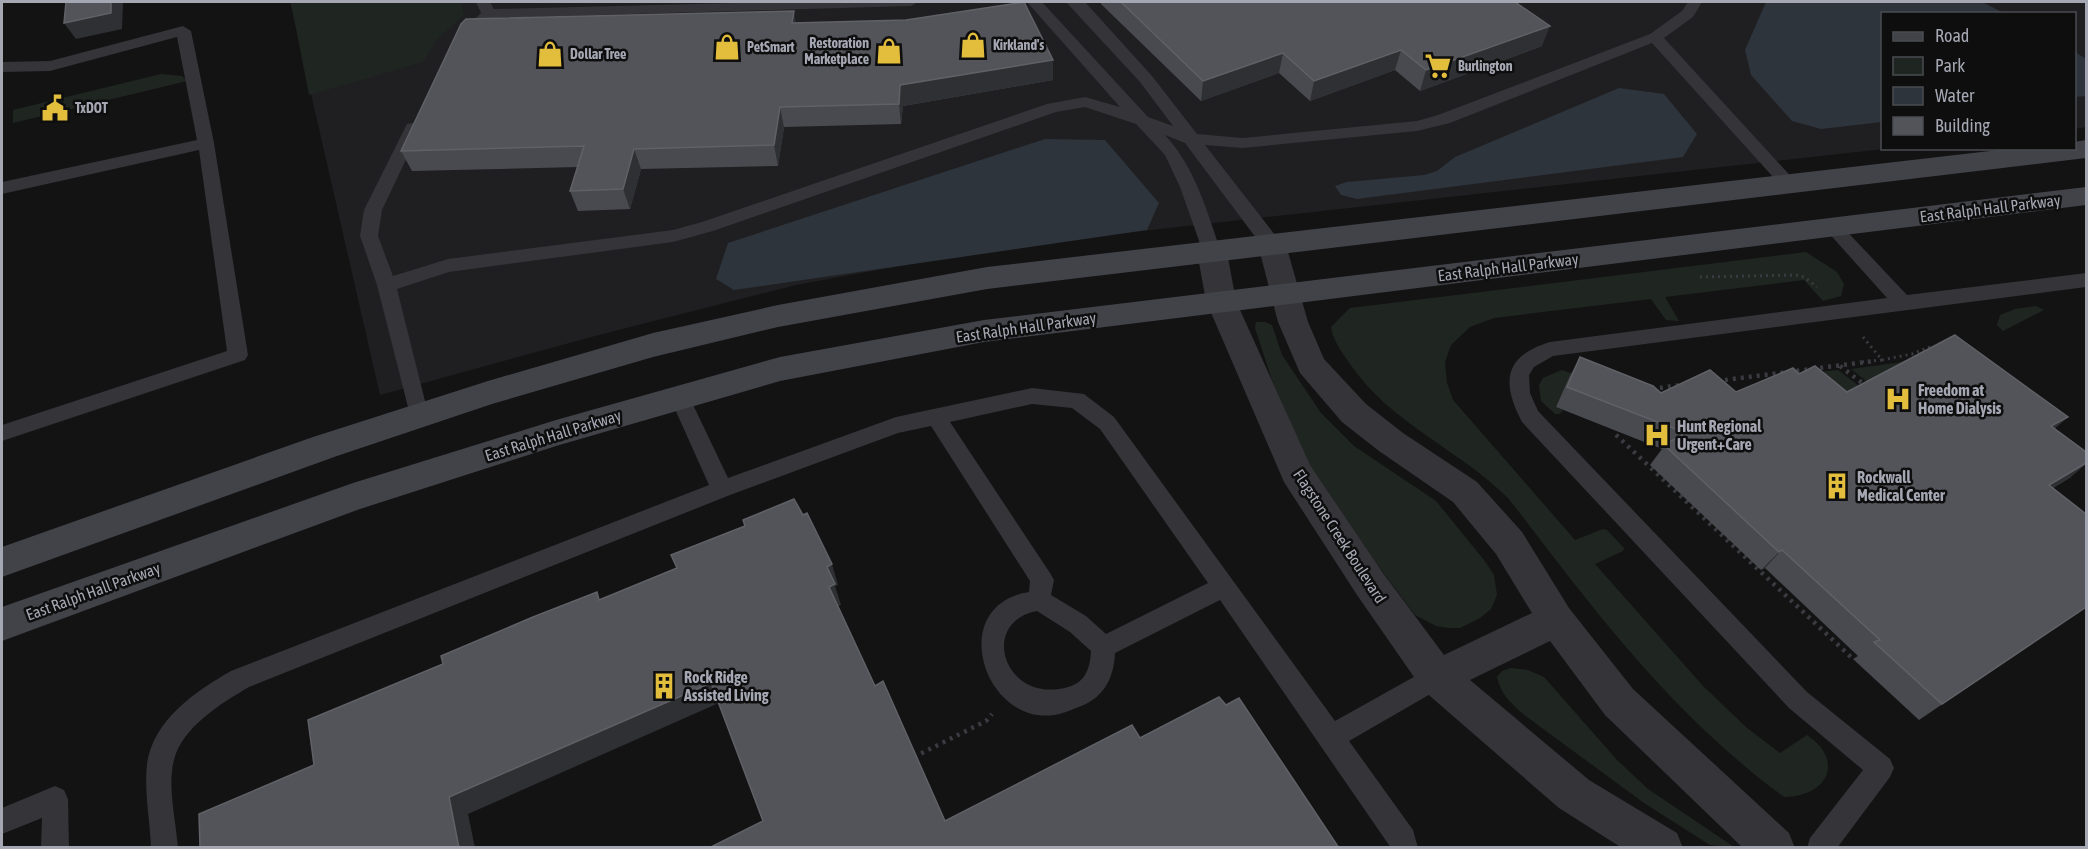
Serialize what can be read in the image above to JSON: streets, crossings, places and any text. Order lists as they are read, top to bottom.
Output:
{
  "streets": {
    "main road": ["East Ralph Hall Parkway"],
    "street": ["Flagstone Creek Boulevard"]
  },
  "crossings": [
    ["East Ralph Hall Parkway", "Flagstone Creek Boulevard"]
  ],
  "places": {
    "shop": [
      "Kirkland's",
      "PetSmart",
      "Restoration Marketplace",
      "Dollar Tree"
    ],
    "supermarket": ["Burlington"],
    "public building": ["TxDOT"],
    "hospital": ["Freedom at Home Dialysis", "Hunt Regional Urgent+Care"],
    "building": ["Rockwall Medical Center", "Rock Ridge Assisted Living"]
  },
  "legend": [
    "Road",
    "Park",
    "Water",
    "Building"
  ]
}
